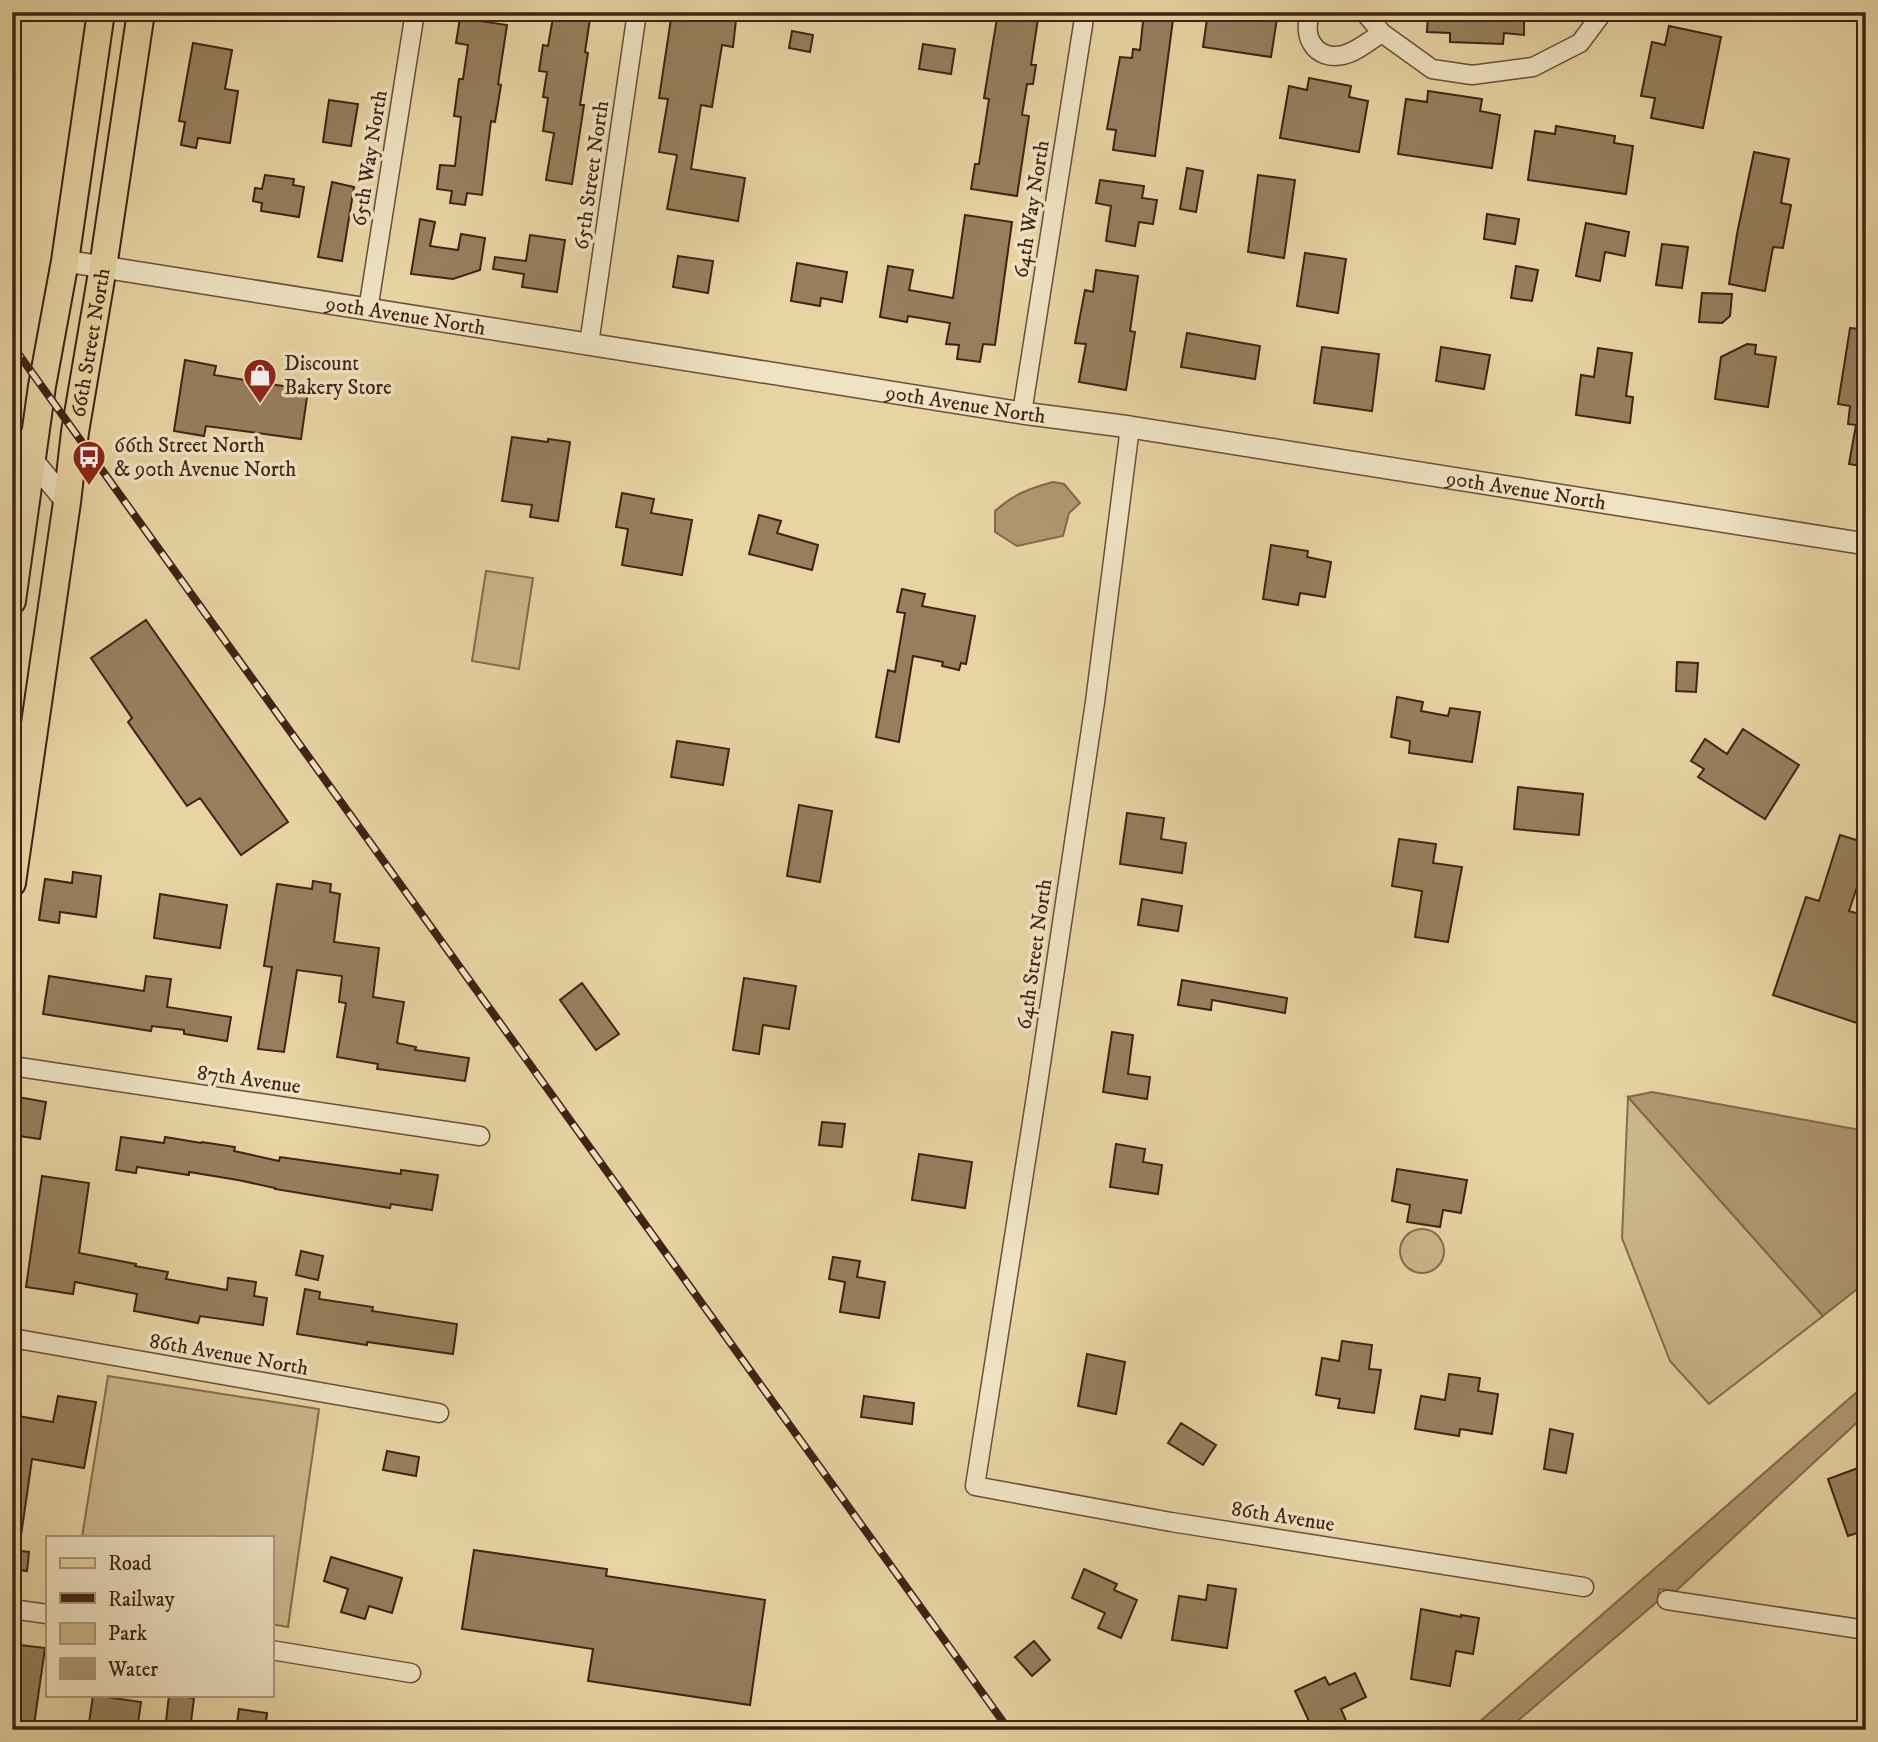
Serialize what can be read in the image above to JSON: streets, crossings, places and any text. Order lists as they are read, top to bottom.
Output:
{
  "streets": {
    "main road": ["66th Street North"],
    "street": [
      "65th Way North",
      "65th Street North",
      "64th Way North",
      "90th Avenue North",
      "64th Street North",
      "87th Avenue",
      "86th Avenue North",
      "86th Avenue"
    ]
  },
  "crossings": [
    ["65th Way North", "90th Avenue North"],
    ["65th Street North", "90th Avenue North"],
    ["64th Way North", "90th Avenue North"],
    ["90th Avenue North", "66th Street North"],
    ["90th Avenue North", "64th Street North"],
    ["64th Street North", "86th Avenue"]
  ],
  "places": {
    "shop": ["Discount Bakery Store"],
    "bus stop": ["66th Street North & 90th Avenue North"]
  },
  "legend": [
    "Road",
    "Railway",
    "Park",
    "Water"
  ]
}
